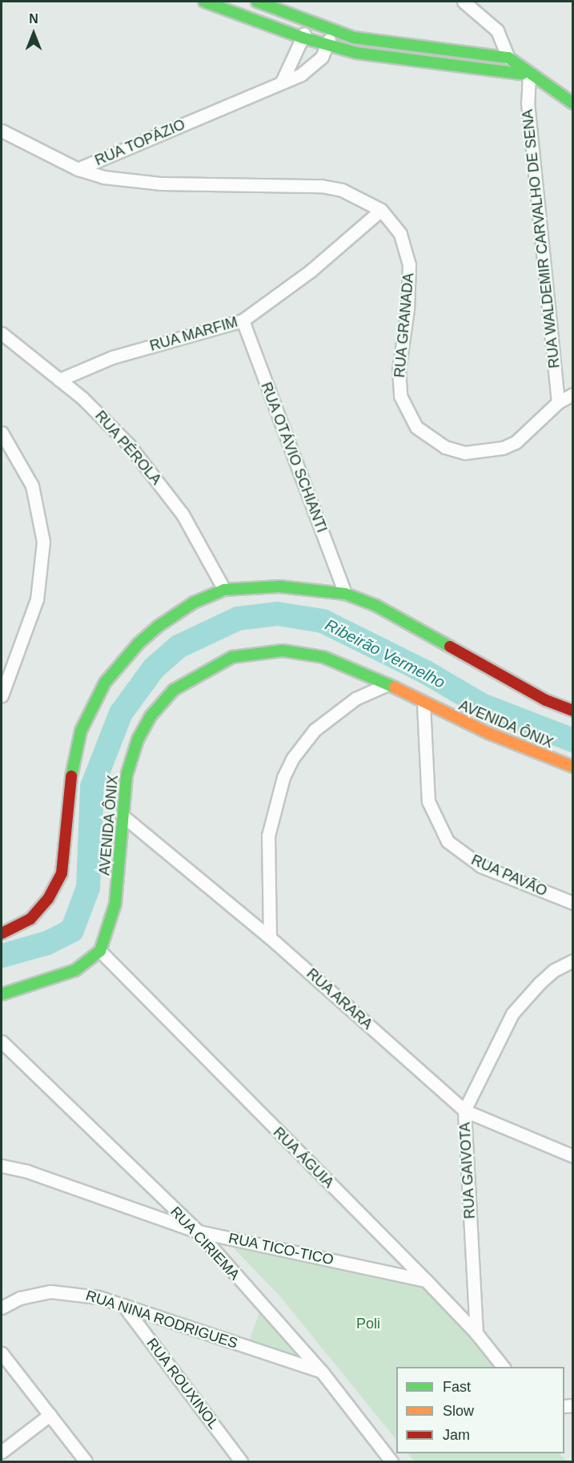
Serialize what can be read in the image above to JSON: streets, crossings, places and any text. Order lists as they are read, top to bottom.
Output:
{
  "streets": {
    "main road": ["AVENIDA ÔNIX"],
    "street": [
      "RUA TOPÁZIO",
      "RUA WALDEMIR CARVALHO DE SENA",
      "RUA GRANADA",
      "RUA MARFIM",
      "RUA PÉROLA",
      "RUA OTÁVIO SCHIANTI",
      "RUA PAVÃO",
      "RUA ARARA",
      "RUA ÁGUIA",
      "RUA GAIVOTA",
      "RUA CIRIEMA",
      "RUA TICO-TICO",
      "RUA NINA RODRIGUES",
      "RUA ROUXINOL"
    ]
  },
  "crossings": [
    ["RUA TOPÁZIO", "RUA GRANADA"],
    ["RUA WALDEMIR CARVALHO DE SENA", "RUA GRANADA"],
    ["RUA GRANADA", "RUA MARFIM"],
    ["RUA MARFIM", "RUA PÉROLA"],
    ["RUA MARFIM", "RUA OTÁVIO SCHIANTI"],
    ["AVENIDA ÔNIX", "RUA PAVÃO"],
    ["AVENIDA ÔNIX", "RUA ARARA"],
    ["AVENIDA ÔNIX", "RUA ÁGUIA"],
    ["RUA ARARA", "RUA GAIVOTA"],
    ["RUA ÁGUIA", "RUA GAIVOTA"],
    ["RUA ÁGUIA", "RUA TICO-TICO"],
    ["RUA CIRIEMA", "RUA TICO-TICO"],
    ["RUA CIRIEMA", "RUA NINA RODRIGUES"],
    ["RUA NINA RODRIGUES", "RUA ROUXINOL"]
  ],
  "water": ["Ribeirão Vermelho"],
  "parks": ["Poli"],
  "legend": ["Fast", "Slow", "Jam"],
  "north": "top"
}
